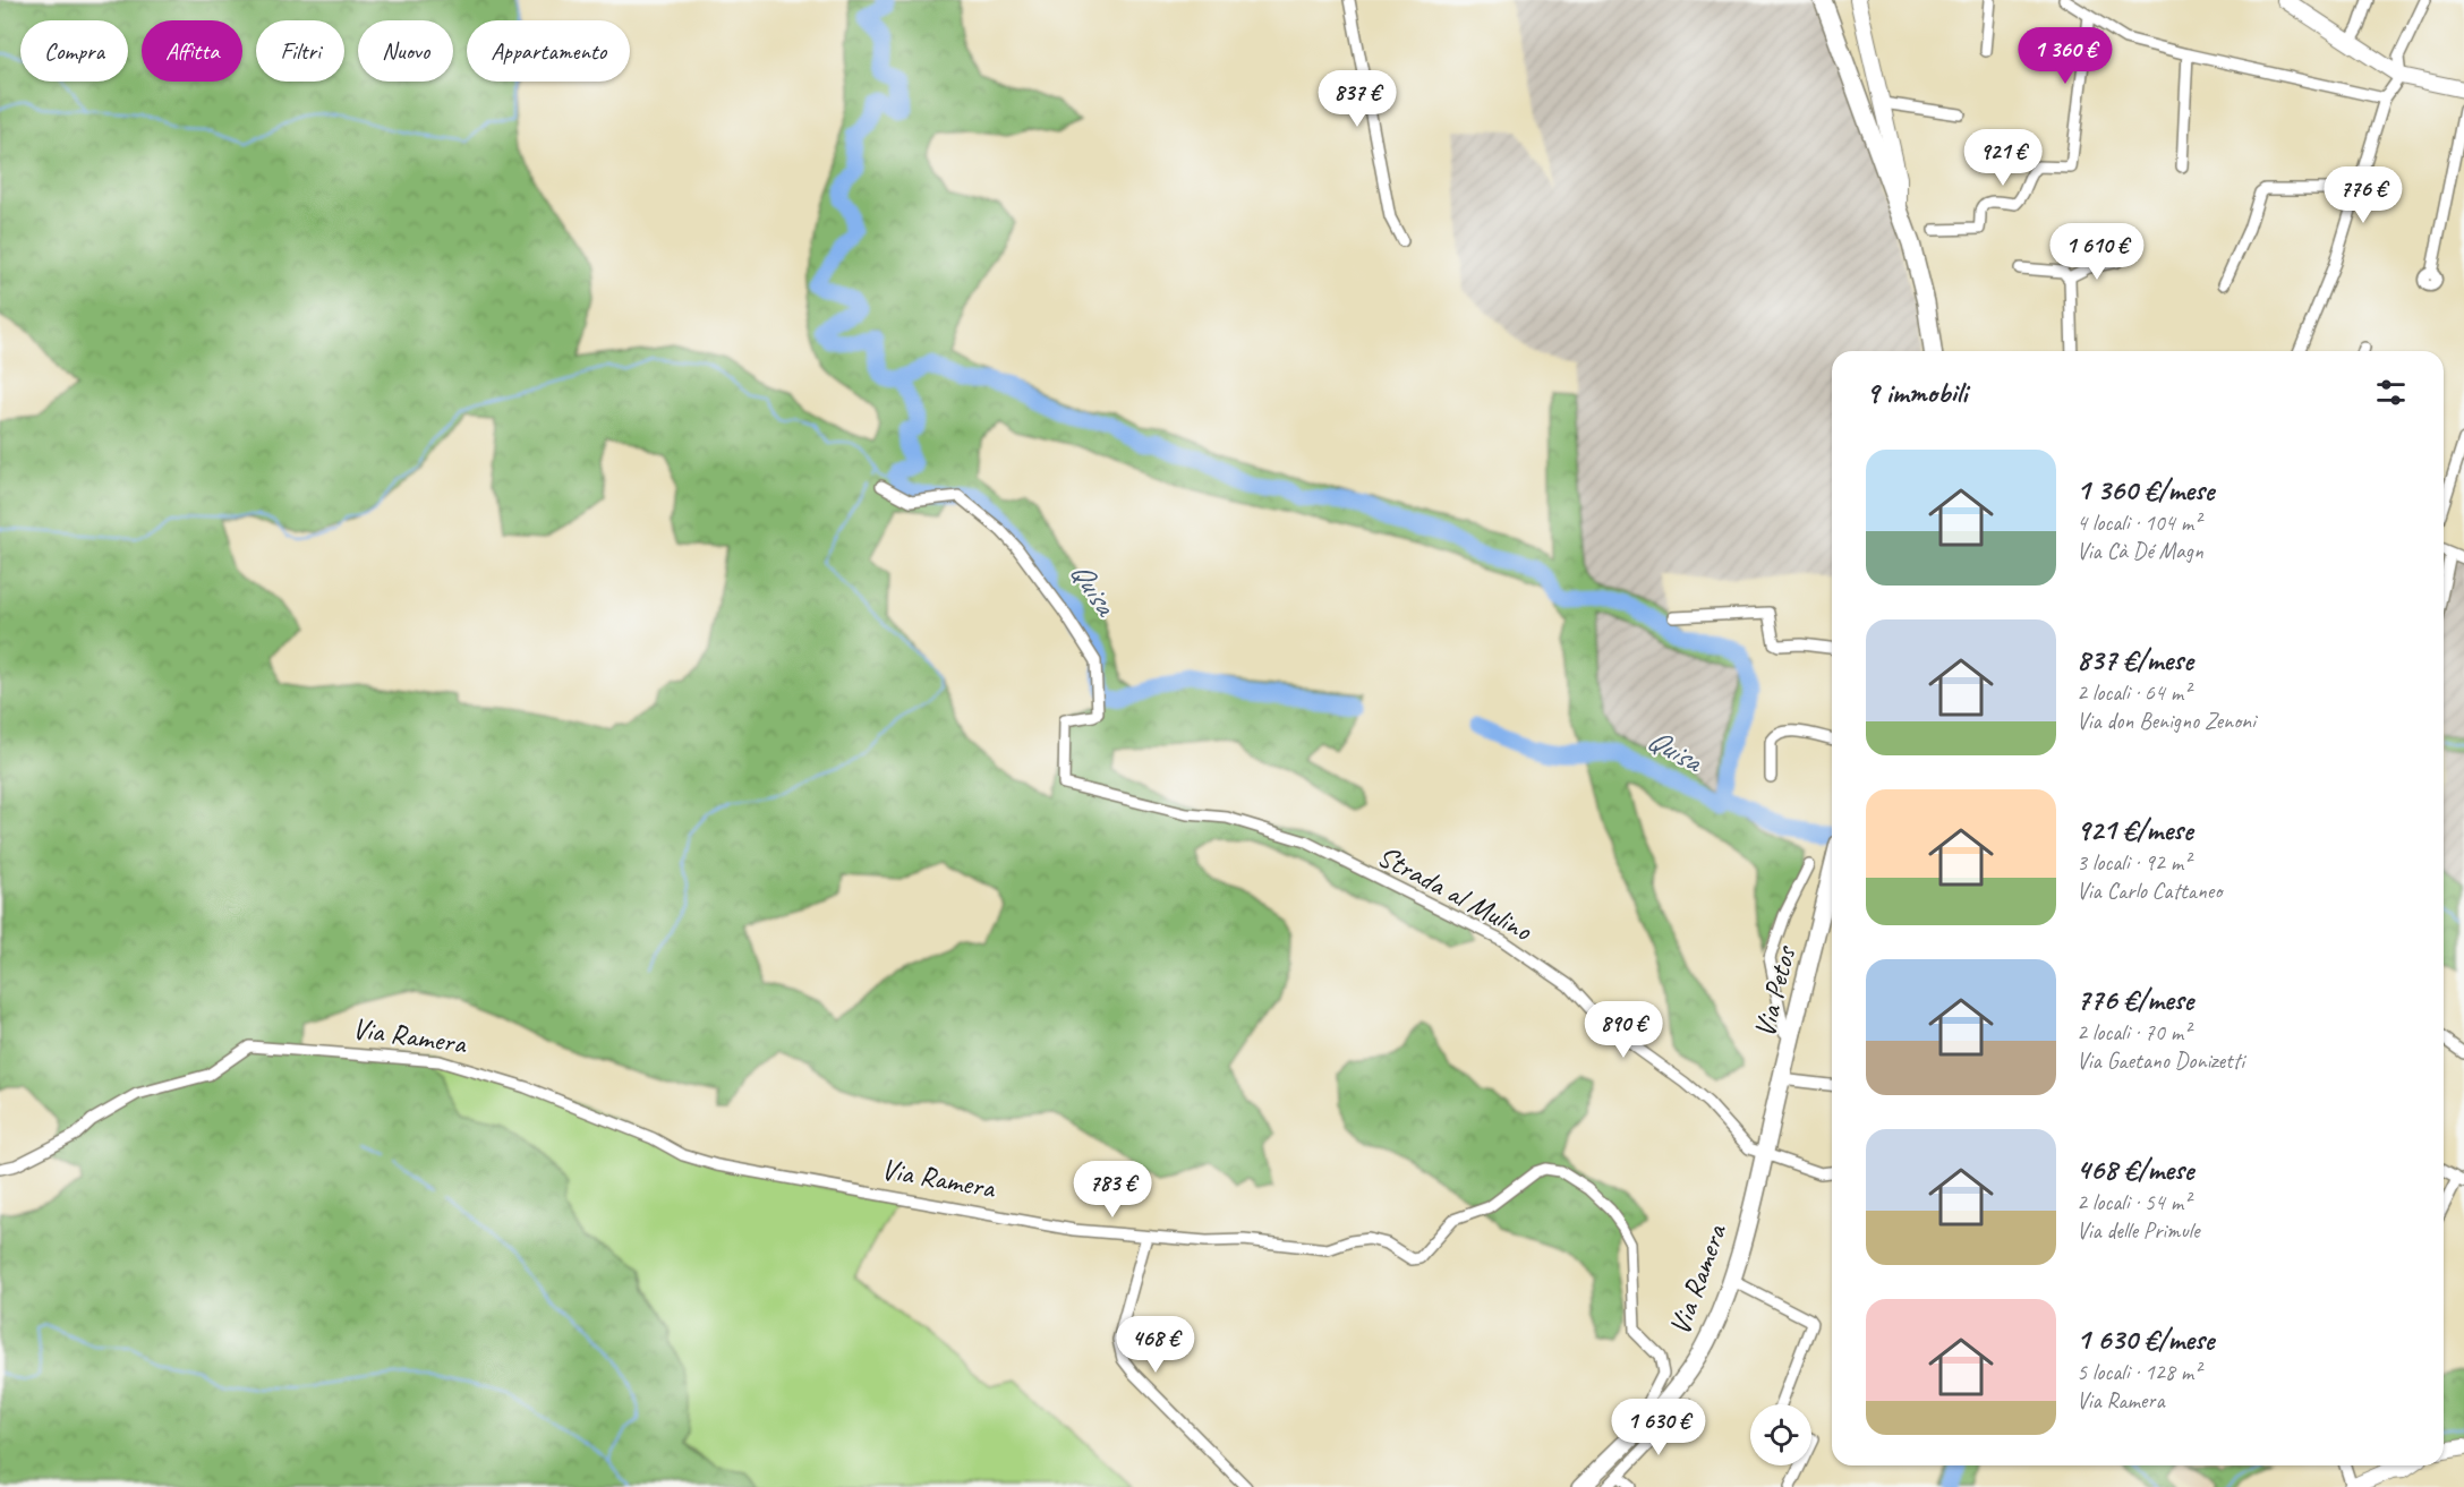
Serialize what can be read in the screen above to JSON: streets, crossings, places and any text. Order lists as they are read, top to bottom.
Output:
{
  "streets": {
    "main road": ["Via Petos", "Via Ramera"],
    "street": ["Strada al Mulino"]
  },
  "crossings": [
    ["Strada al Mulino", "Via Petos"],
    ["Strada al Mulino", "Via Ramera"],
    ["Via Petos", "Via Ramera"]
  ],
  "water": ["Quisa"],
  "page": {
    "chip": [
      "Compra",
      "Affitta",
      "Filtri",
      "Nuovo",
      "Appartamento"
    ],
    "price": [
      "1 360 €",
      "837 €",
      "921 €",
      "776 €",
      "1 610 €",
      "890 €",
      "783 €",
      "468 €",
      "1 630 €"
    ],
    "heading": "9 immobili",
    "list": [
      {
        "name": "1 360 €/mese",
        "note": "4 locali · 104 m² · Via Cà Dé Magn"
      },
      {
        "name": "837 €/mese",
        "note": "2 locali · 64 m² · Via don Benigno Zenoni"
      },
      {
        "name": "921 €/mese",
        "note": "3 locali · 92 m² · Via Carlo Cattaneo"
      },
      {
        "name": "776 €/mese",
        "note": "2 locali · 70 m² · Via Gaetano Donizetti"
      },
      {
        "name": "468 €/mese",
        "note": "2 locali · 54 m² · Via delle Primule"
      },
      {
        "name": "1 630 €/mese",
        "note": "5 locali · 128 m² · Via Ramera"
      }
    ]
  }
}
